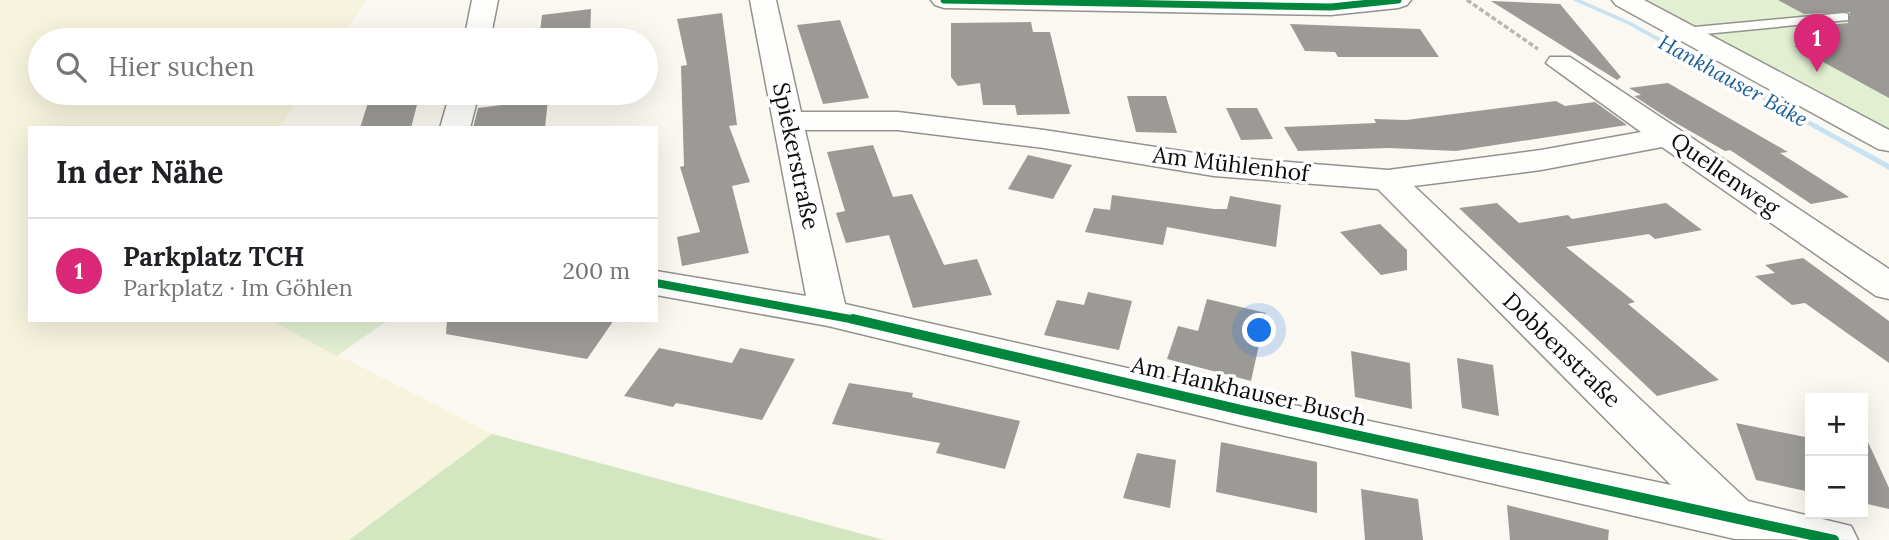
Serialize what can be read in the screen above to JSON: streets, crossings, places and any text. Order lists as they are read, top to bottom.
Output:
{
  "streets": {
    "street": [
      "Spiekerstraße",
      "Am Mühlenhof",
      "Quellenweg",
      "Dobbenstraße",
      "Am Hankhauser Busch"
    ]
  },
  "crossings": [
    ["Spiekerstraße", "Am Mühlenhof"],
    ["Spiekerstraße", "Am Hankhauser Busch"],
    ["Am Mühlenhof", "Quellenweg"],
    ["Am Mühlenhof", "Dobbenstraße"],
    ["Dobbenstraße", "Am Hankhauser Busch"]
  ],
  "water": ["Hankhauser Bäke"],
  "page": {
    "pins": "1",
    "search": "Hier suchen",
    "heading": "In der Nähe",
    "list": [
      {
        "mark": "1",
        "name": "Parkplatz TCH",
        "note": "Parkplatz · Im Göhlen",
        "value": "200 m"
      }
    ],
    "map_buttons": ["+", "−"]
  }
}
